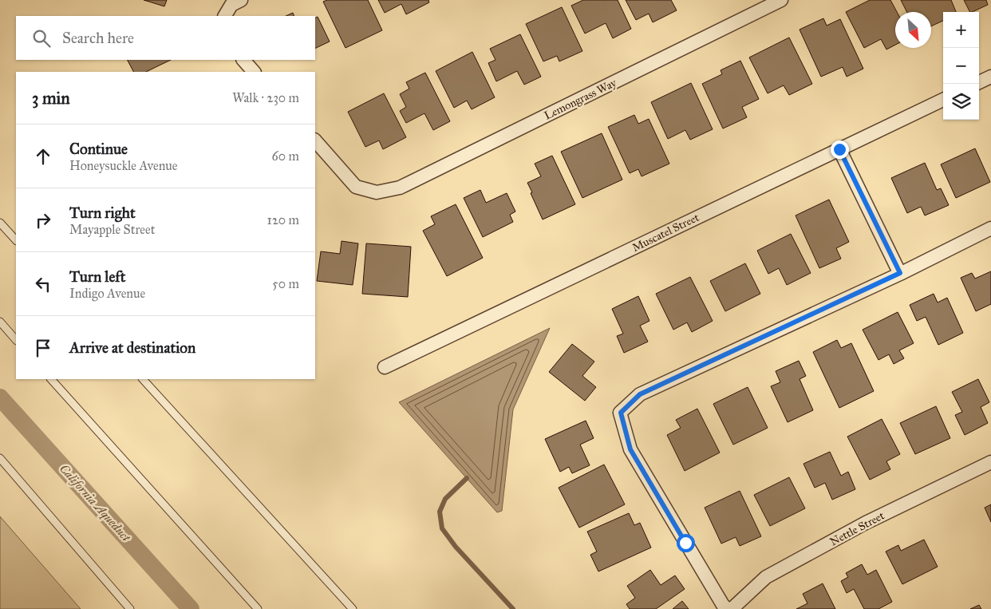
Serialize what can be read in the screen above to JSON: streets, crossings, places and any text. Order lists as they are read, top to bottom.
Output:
{
  "streets": {
    "street": ["Lemongrass Way", "Muscatel Street", "Nettle Street"]
  },
  "water": ["California Aqueduct"],
  "north": "bottom right",
  "page": {
    "map_buttons": ["+", "−"],
    "search": "Search here",
    "heading": ["3 min", "Walk · 230 m"],
    "list": [
      ["Continue", "Honeysuckle Avenue", "60 m"],
      ["Turn right", "Mayapple Street", "120 m"],
      ["Turn left", "Indigo Avenue", "50 m"],
      "Arrive at destination"
    ]
  }
}
